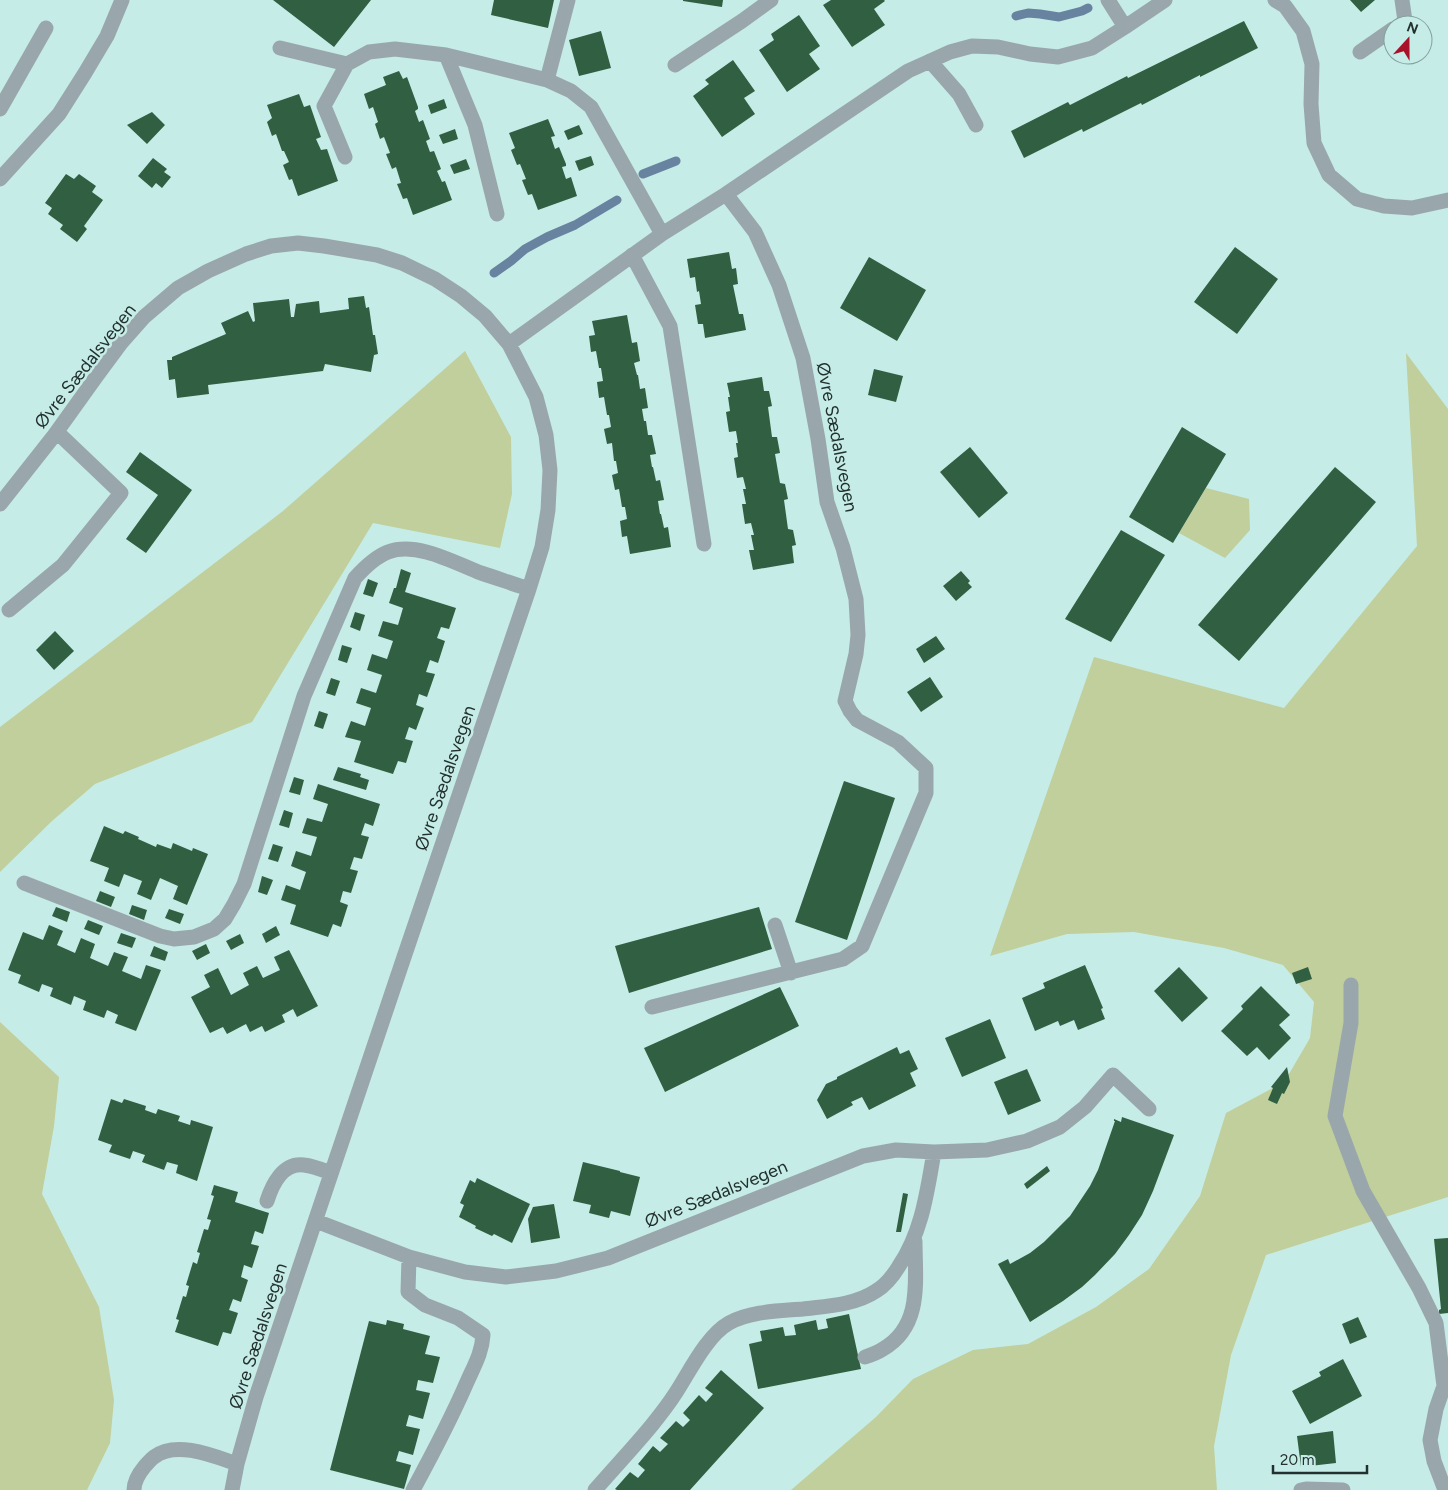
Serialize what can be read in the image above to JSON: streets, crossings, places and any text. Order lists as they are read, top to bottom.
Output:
{
  "streets": {
    "street": ["Øvre Sædalsvegen"]
  },
  "scale_bar": "20 m",
  "north": "top"
}
